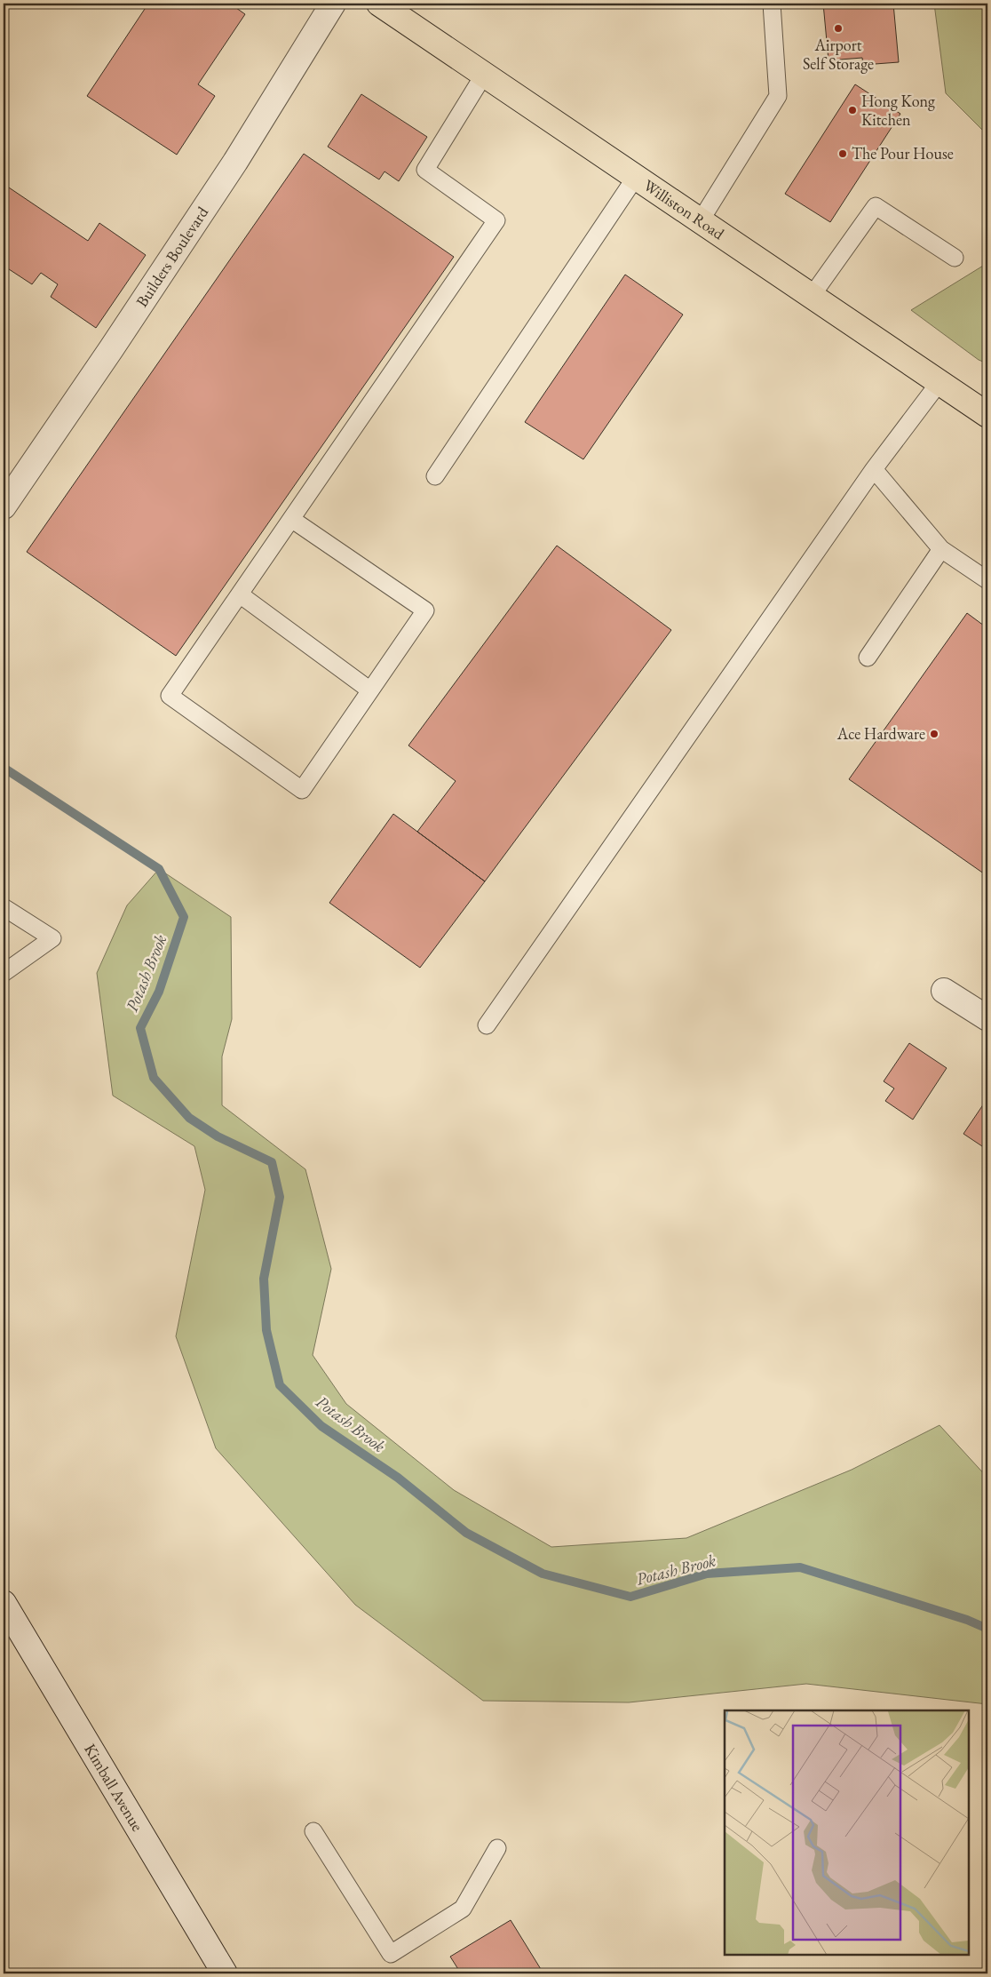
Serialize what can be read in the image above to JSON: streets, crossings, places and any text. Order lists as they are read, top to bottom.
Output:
{
  "streets": {
    "main road": ["Williston Road"],
    "street": ["Builders Boulevard", "Kimball Avenue"]
  },
  "water": ["Potash Brook"],
  "places": [
    "Airport Self Storage",
    "Hong Kong Kitchen",
    "The Pour House",
    "Ace Hardware"
  ]
}
